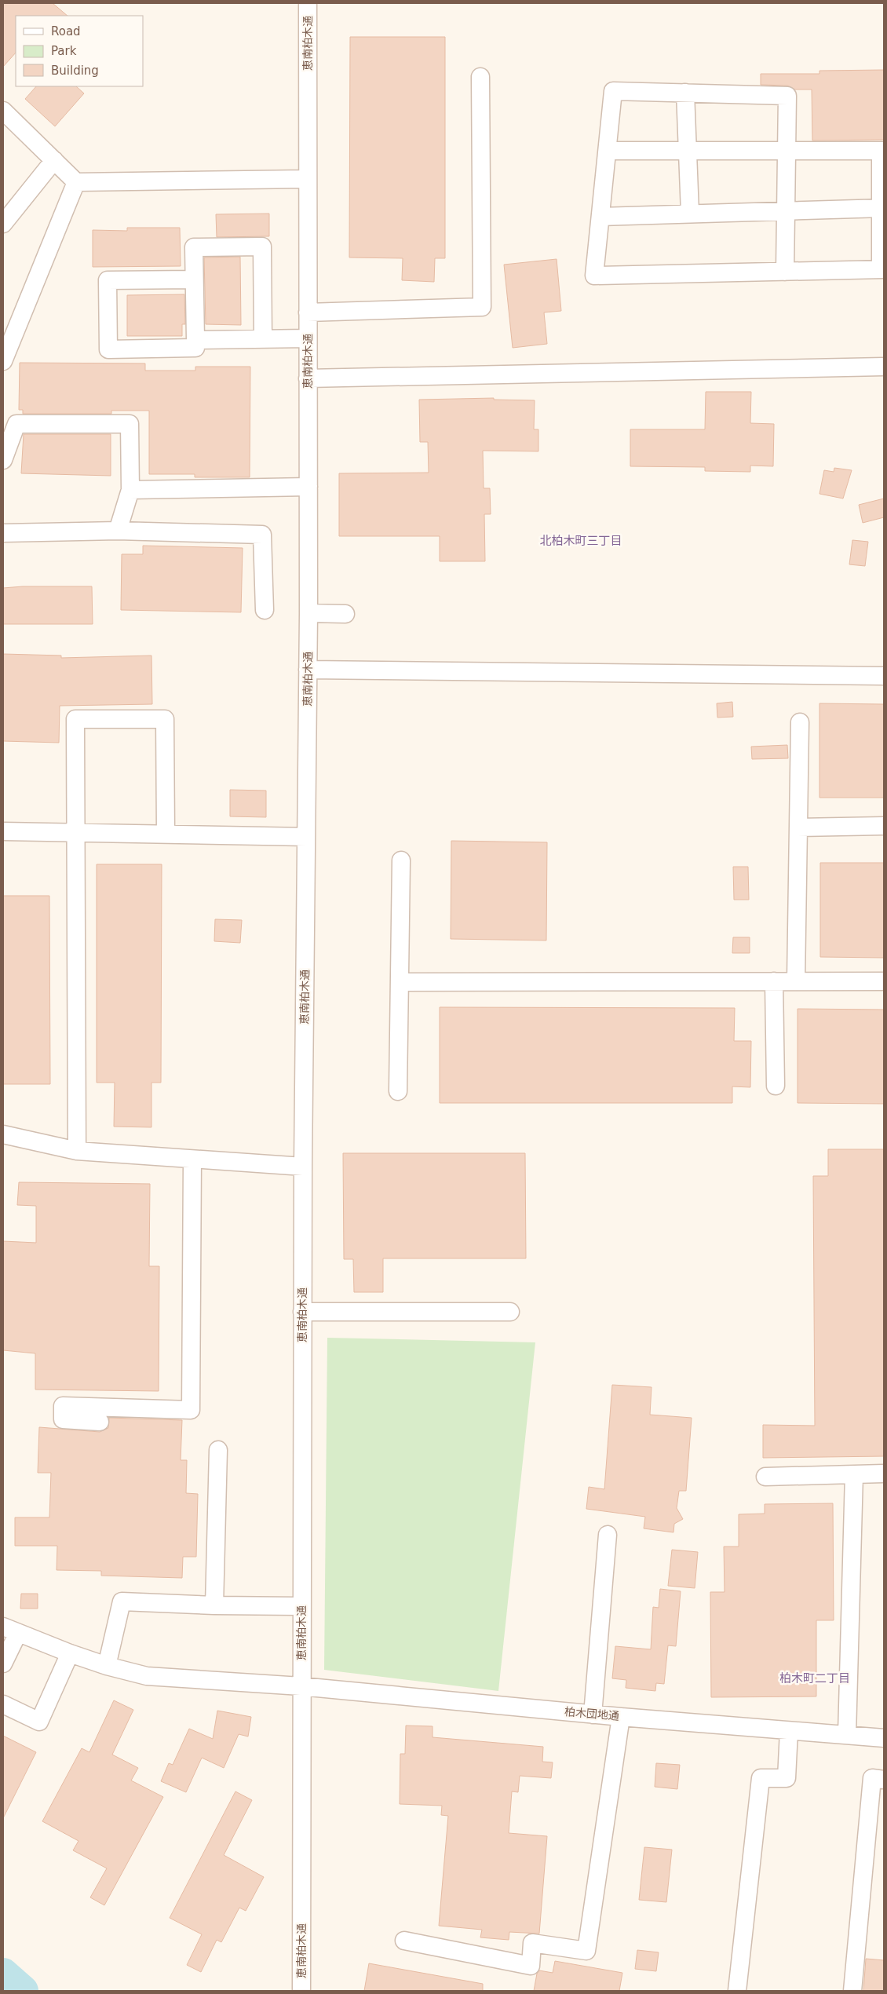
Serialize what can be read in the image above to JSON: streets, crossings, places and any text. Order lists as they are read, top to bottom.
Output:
{
  "streets": {
    "street": ["恵南柏木通", "柏木団地通"]
  },
  "crossings": [
    ["恵南柏木通", "柏木団地通"]
  ],
  "districts": ["北柏木町三丁目", "柏木町二丁目"],
  "legend": ["Road", "Park", "Building"]
}
